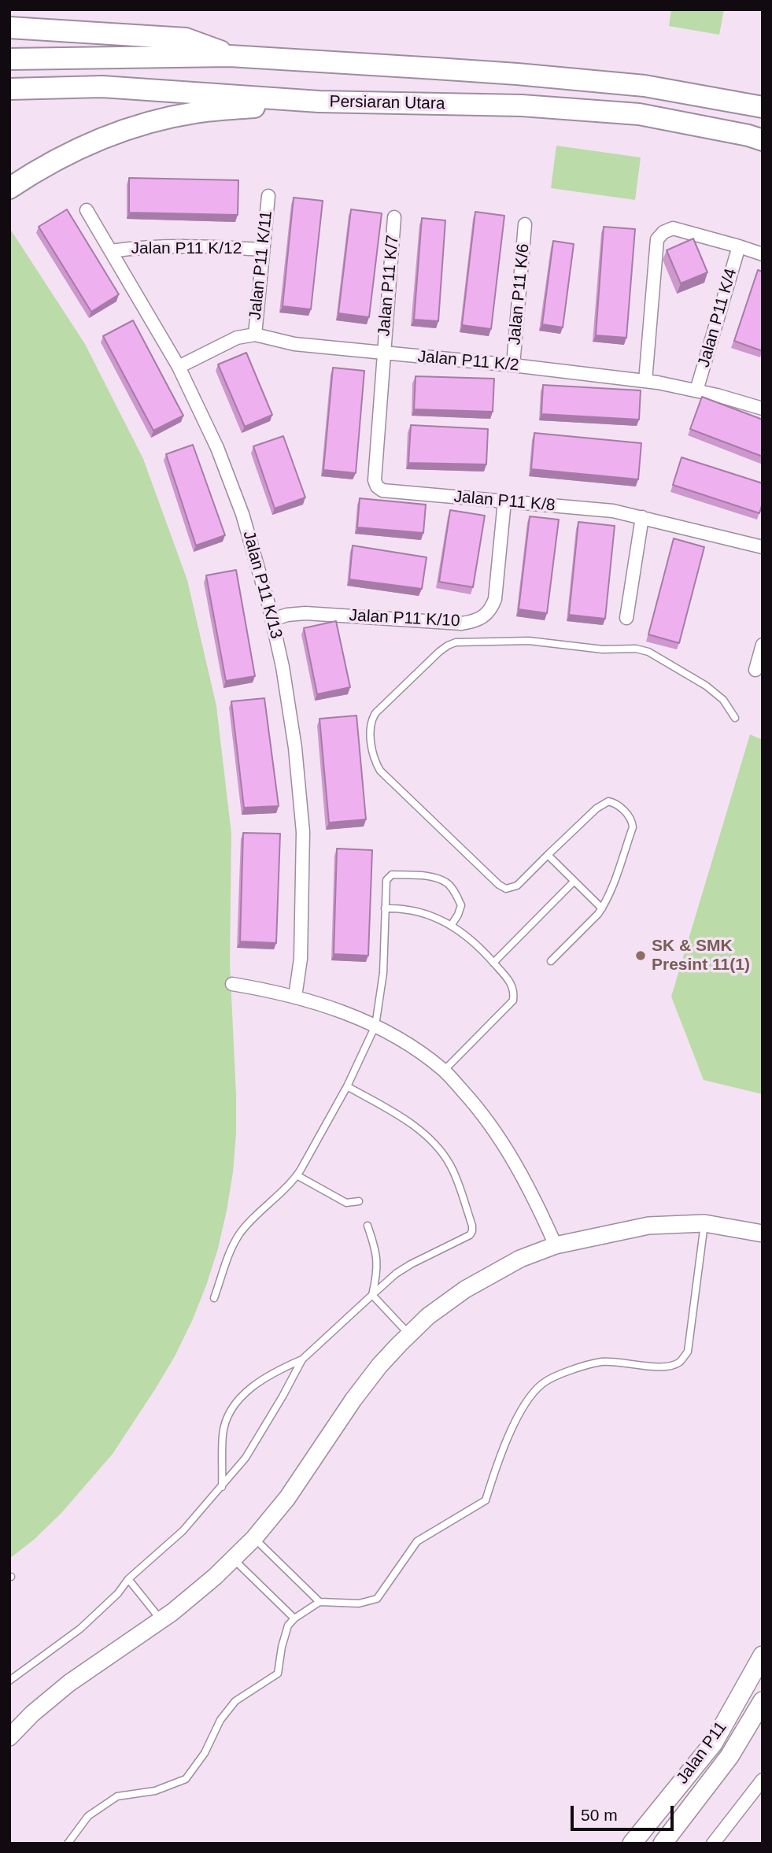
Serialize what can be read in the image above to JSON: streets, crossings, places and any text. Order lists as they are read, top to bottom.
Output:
{
  "streets": {
    "main road": ["Persiaran Utara", "Jalan P11"],
    "street": [
      "Jalan P11 K/12",
      "Jalan P11 K/11",
      "Jalan P11 K/7",
      "Jalan P11 K/6",
      "Jalan P11 K/4",
      "Jalan P11 K/2",
      "Jalan P11 K/8",
      "Jalan P11 K/13",
      "Jalan P11 K/10"
    ]
  },
  "crossings": [
    ["Jalan P11 K/12", "Jalan P11 K/11"],
    ["Jalan P11 K/12", "Jalan P11 K/13"],
    ["Jalan P11 K/11", "Jalan P11 K/2"],
    ["Jalan P11 K/7", "Jalan P11 K/2"],
    ["Jalan P11 K/7", "Jalan P11 K/8"],
    ["Jalan P11 K/6", "Jalan P11 K/2"],
    ["Jalan P11 K/4", "Jalan P11 K/2"],
    ["Jalan P11 K/2", "Jalan P11 K/8"],
    ["Jalan P11 K/2", "Jalan P11 K/13"],
    ["Jalan P11 K/8", "Jalan P11 K/10"],
    ["Jalan P11 K/13", "Jalan P11 K/10"]
  ],
  "places": ["SK & SMK Presint 11(1)"],
  "scale_bar": "50 m"
}
